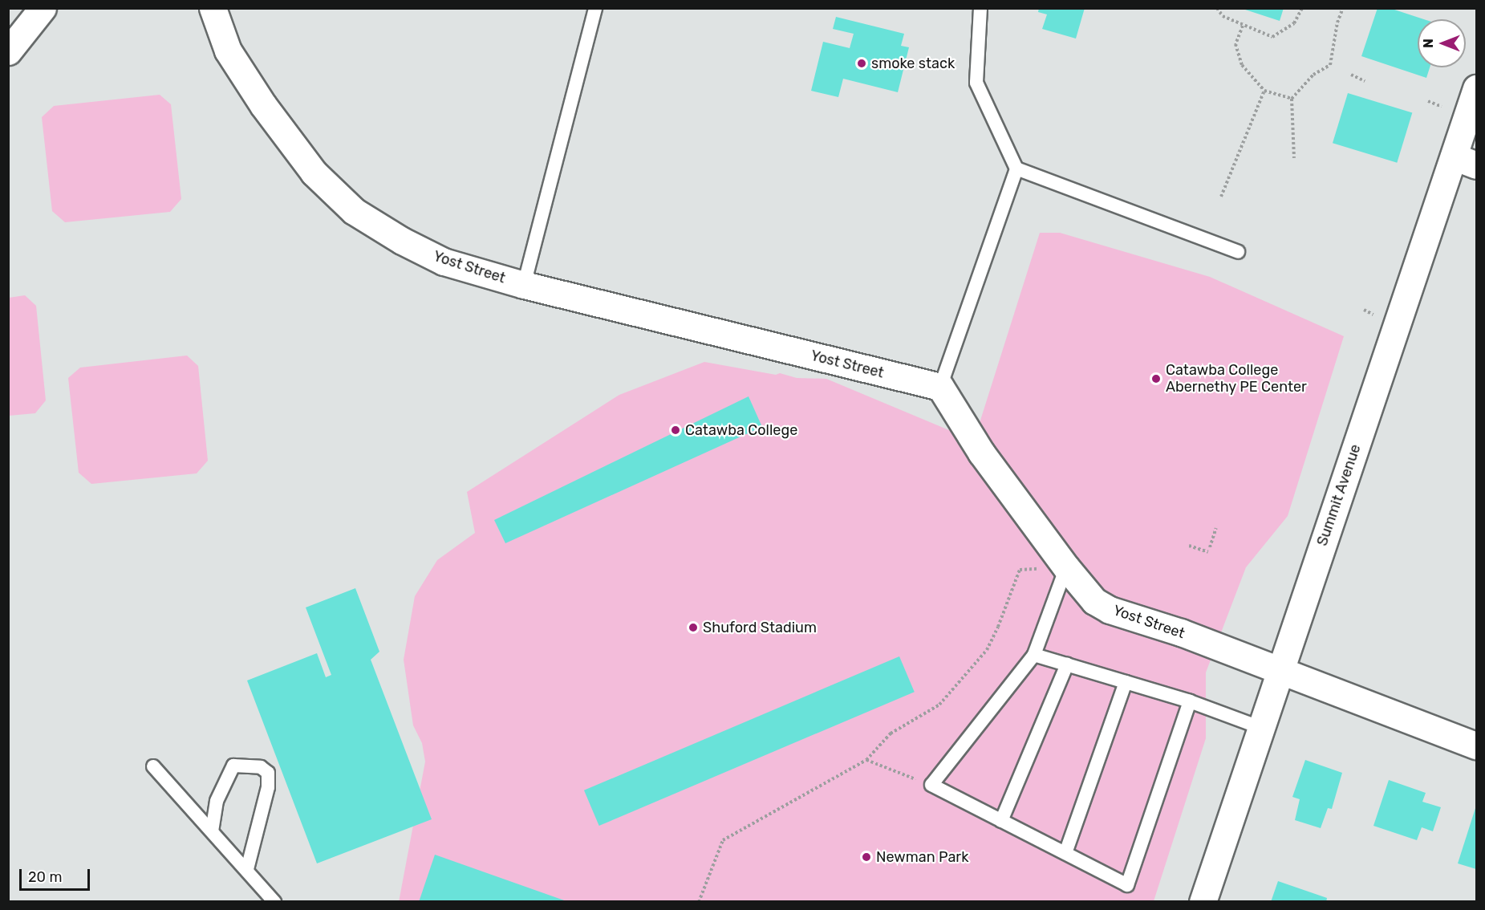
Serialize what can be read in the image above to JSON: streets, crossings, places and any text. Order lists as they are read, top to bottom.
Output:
{
  "streets": {
    "street": ["Yost Street", "Summit Avenue"]
  },
  "crossings": [
    ["Yost Street", "Summit Avenue"]
  ],
  "places": [
    "smoke stack",
    "Catawba College Abernethy PE Center",
    "Catawba College",
    "Shuford Stadium",
    "Newman Park"
  ],
  "scale_bar": "20 m",
  "north": "left"
}
